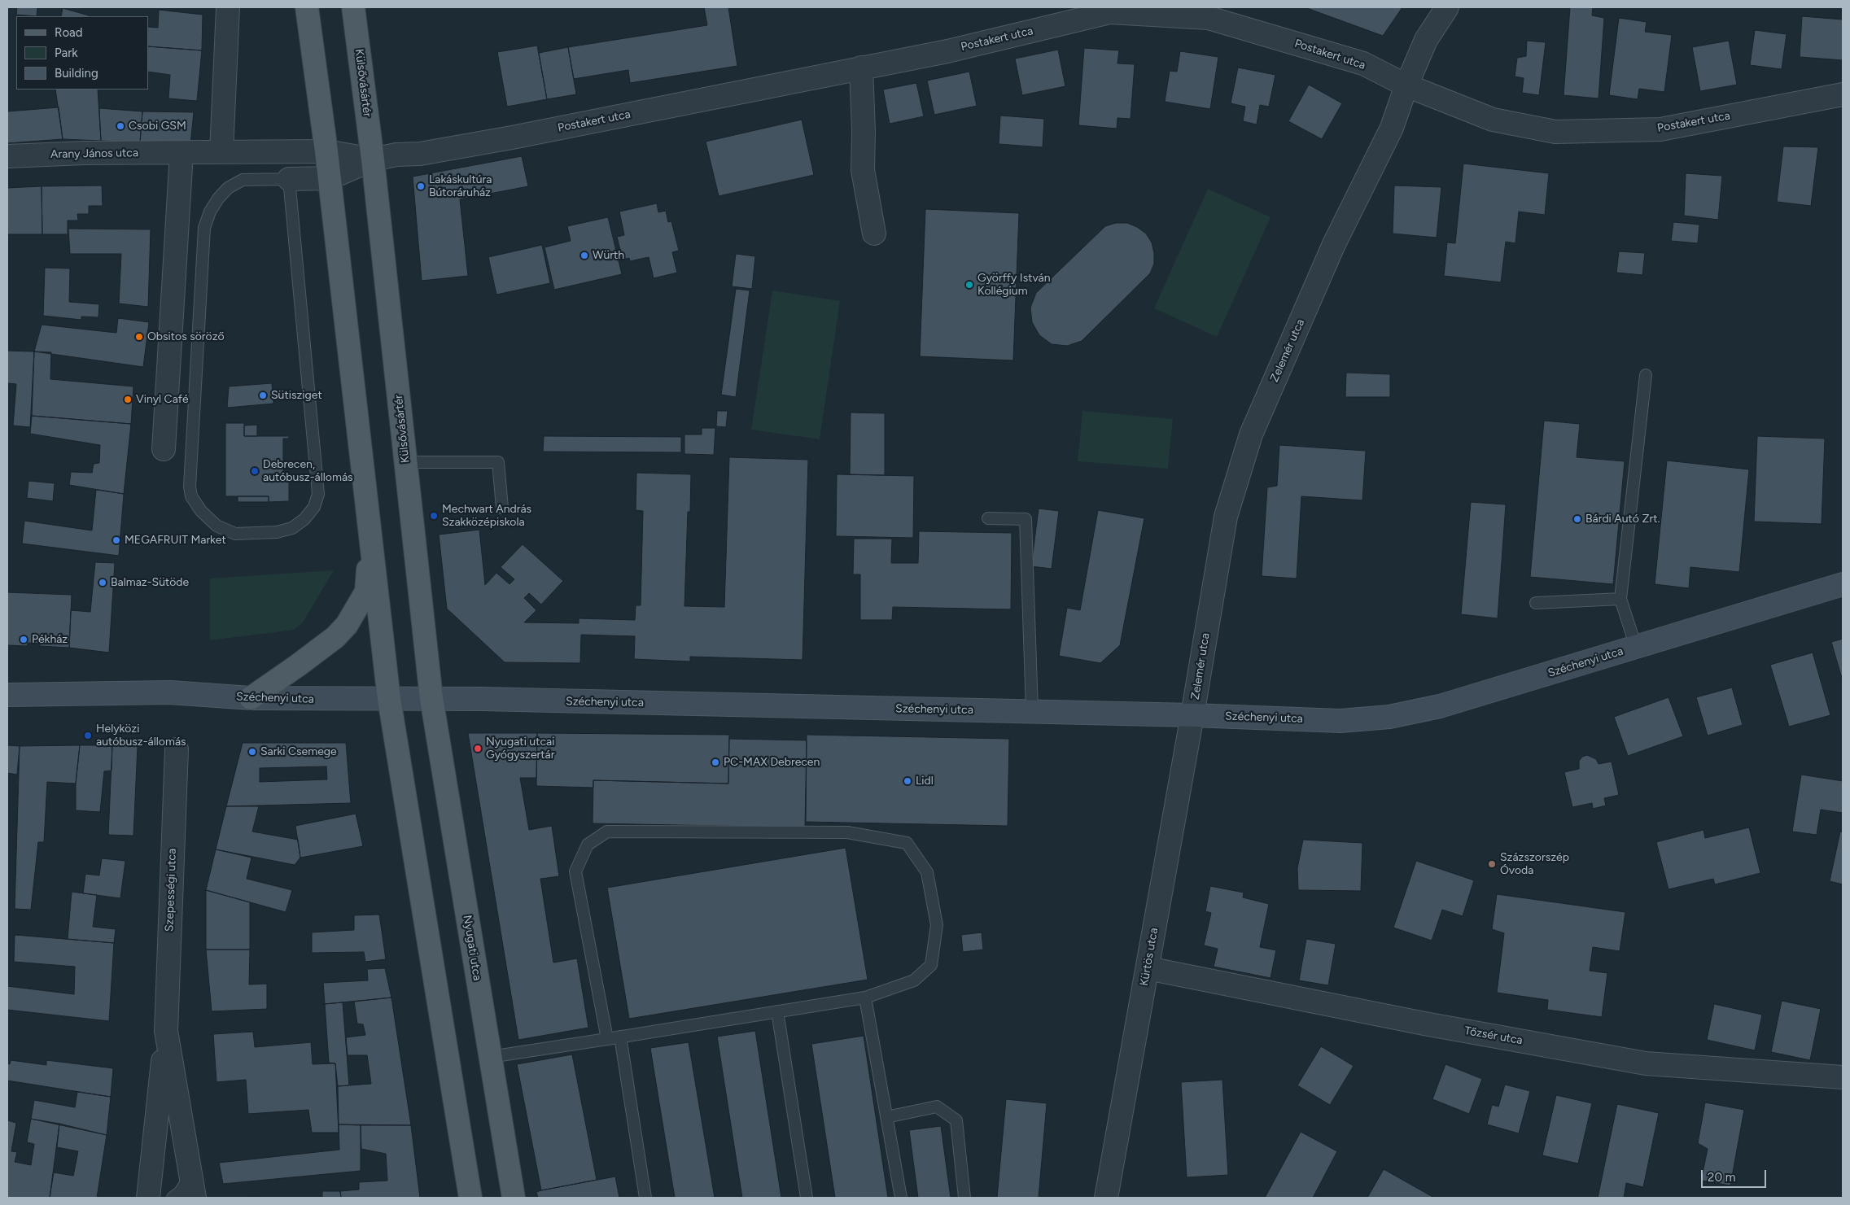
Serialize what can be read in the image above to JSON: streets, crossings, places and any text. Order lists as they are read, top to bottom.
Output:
{
  "streets": {
    "main road": ["Külsővásártér", "Nyugati utca"],
    "street": [
      "Postakert utca",
      "Arany János utca",
      "Zelemér utca",
      "Széchenyi utca",
      "Szepességi utca",
      "Kürtös utca",
      "Tőzsér utca"
    ]
  },
  "crossings": [
    ["Postakert utca", "Külsővásártér"],
    ["Postakert utca", "Zelemér utca"],
    ["Külsővásártér", "Széchenyi utca"],
    ["Külsővásártér", "Nyugati utca"],
    ["Zelemér utca", "Széchenyi utca"],
    ["Zelemér utca", "Kürtös utca"],
    ["Széchenyi utca", "Nyugati utca"],
    ["Széchenyi utca", "Kürtös utca"],
    ["Kürtös utca", "Tőzsér utca"]
  ],
  "places": [
    "Csobi GSM",
    "Lakáskultúra Bútoráruház",
    "Würth",
    "Györffy István Kollégium",
    "Obsitos söröző",
    "Sütisziget",
    "Vinyl Café",
    "Debrecen, autóbusz-állomás",
    "Mechwart András Szakközépiskola",
    "Bárdi Autó Zrt.",
    "MEGAFRUIT Market",
    "Balmaz-Sütöde",
    "Pékház",
    "Helyközi autóbusz-állomás",
    "Nyugati utcai Gyógyszertár",
    "Sarki Csemege",
    "PC-MAX Debrecen",
    "Lidl",
    "Százszorszép Óvoda"
  ],
  "legend": ["Road", "Park", "Building"],
  "scale_bar": "20 m"
}
